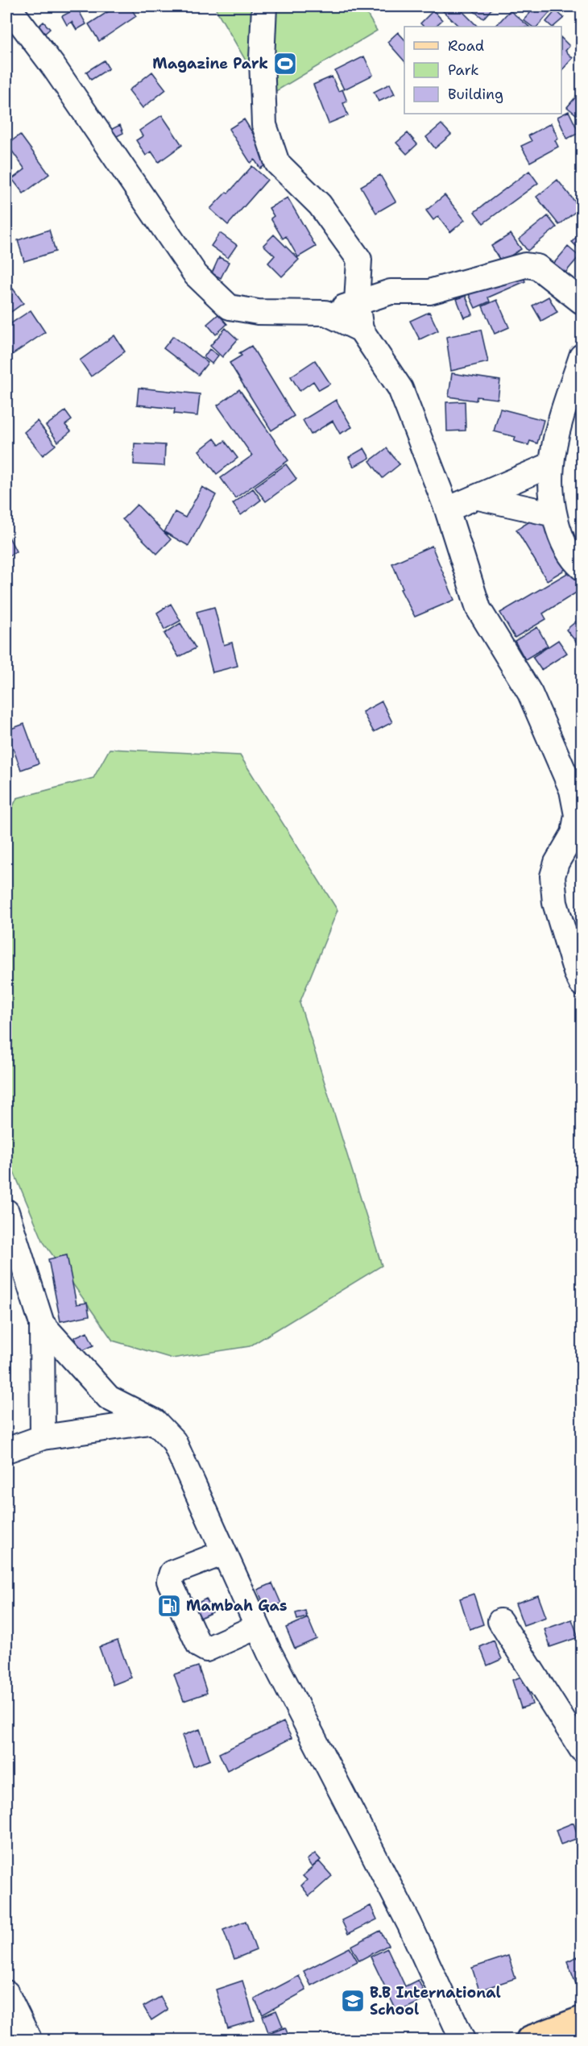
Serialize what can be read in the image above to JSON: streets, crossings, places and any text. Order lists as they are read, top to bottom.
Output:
{
  "places": {
    "sports": ["Magazine Park"],
    "fuel station": ["Mambah Gas"],
    "school or university": ["B.B International School"]
  },
  "legend": ["Road", "Park", "Building"]
}
